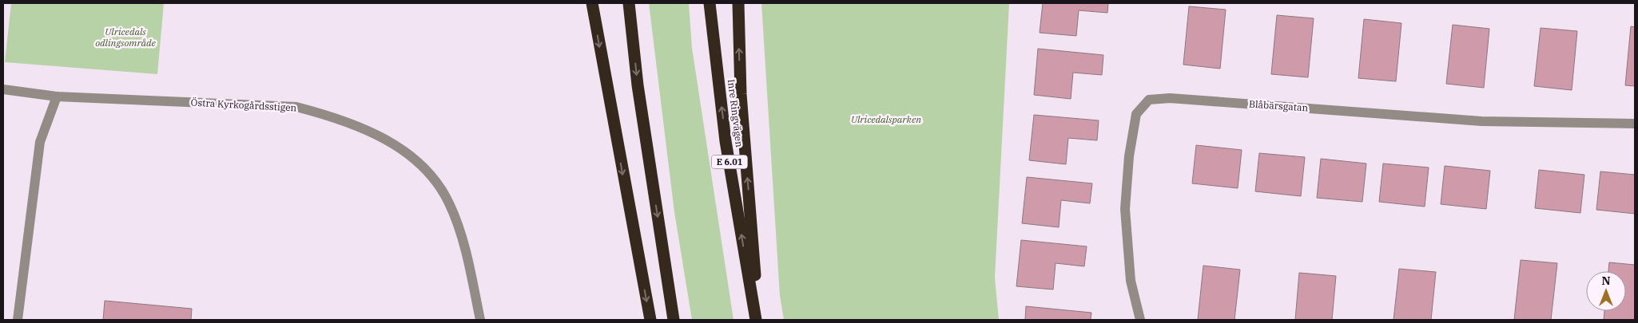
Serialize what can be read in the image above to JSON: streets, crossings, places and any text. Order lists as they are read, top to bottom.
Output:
{
  "streets": {
    "highway": ["Inre Ringvägen", "E 6.01"],
    "street": ["Östra Kyrkogårdsstigen", "Blåbärsgatan"]
  },
  "parks": ["Ulricedals odlingsområde", "Ulricedalsparken"],
  "north": "top"
}
